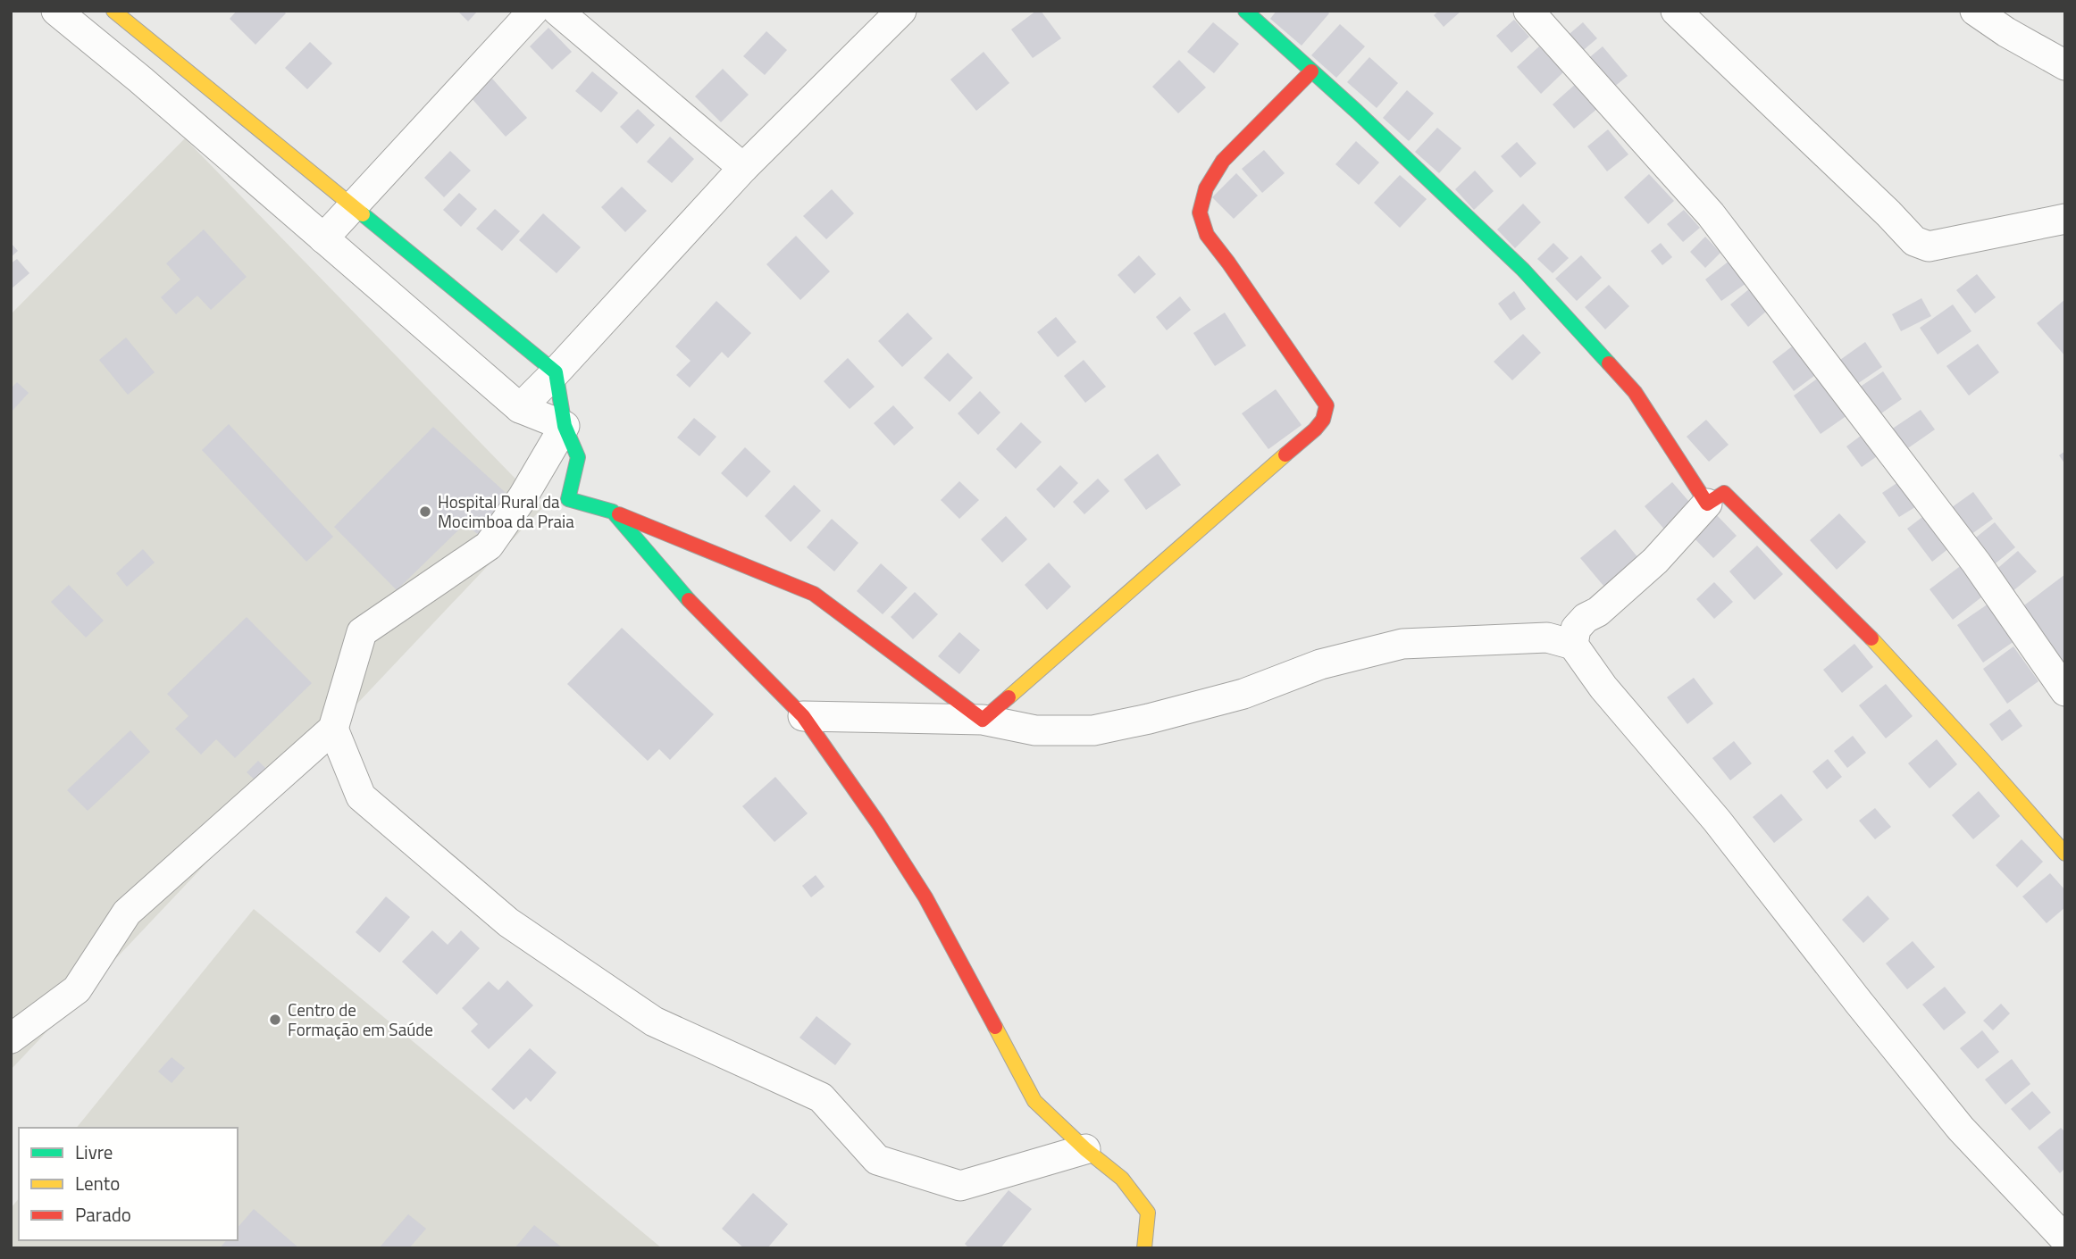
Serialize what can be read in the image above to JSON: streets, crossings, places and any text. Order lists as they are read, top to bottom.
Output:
{
  "places": ["Hospital Rural da Mocimboa da Praia", "Centro de Formação em Saúde"],
  "legend": ["Livre", "Lento", "Parado"]
}
